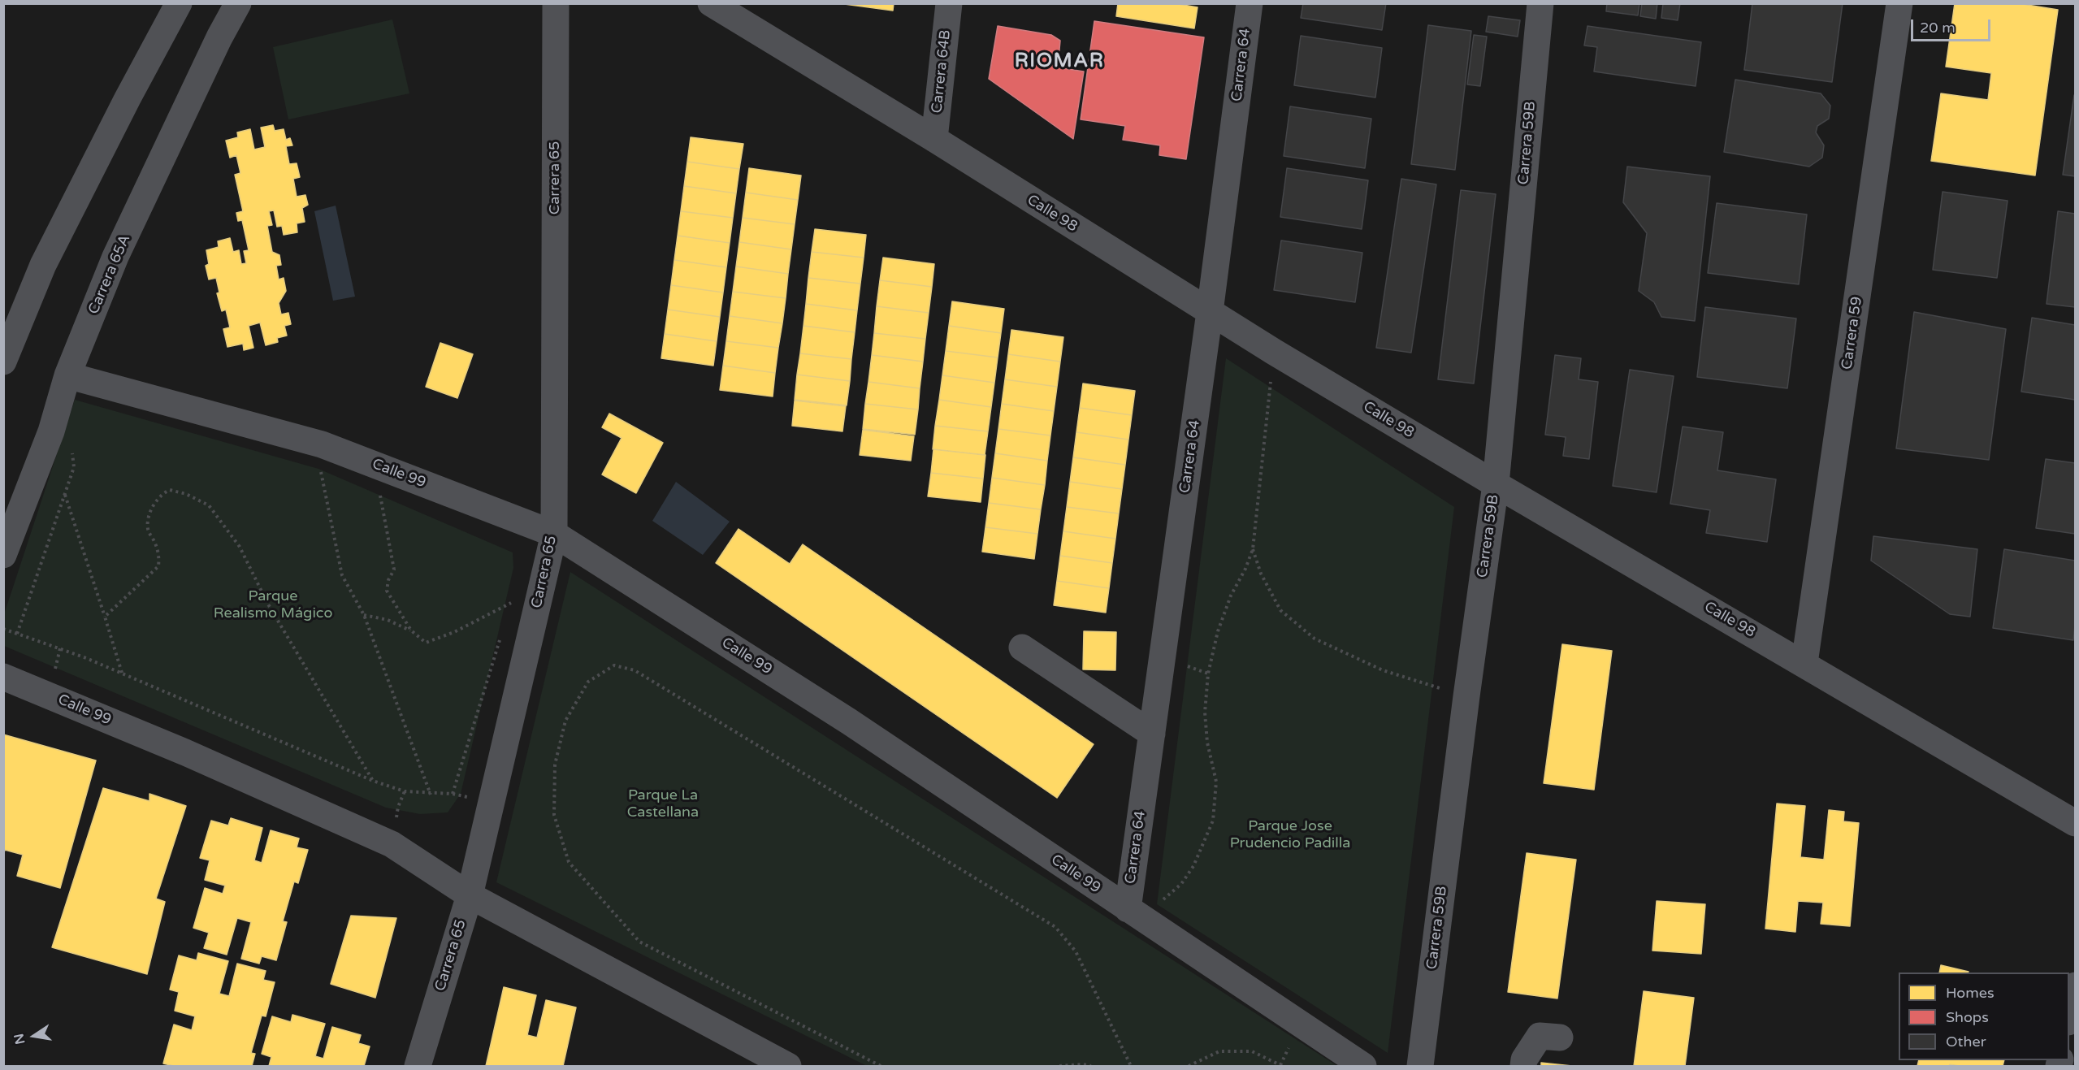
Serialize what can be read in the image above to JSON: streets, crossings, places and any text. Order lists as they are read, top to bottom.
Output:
{
  "streets": {
    "street": [
      "Carrera 64",
      "Carrera 64B",
      "Carrera 59B",
      "Carrera 65",
      "Calle 98",
      "Carrera 65A",
      "Carrera 59",
      "Calle 99"
    ]
  },
  "crossings": [
    ["Carrera 64", "Calle 98"],
    ["Carrera 64", "Calle 99"],
    ["Carrera 64B", "Calle 98"],
    ["Carrera 59B", "Calle 98"],
    ["Carrera 65", "Calle 99"],
    ["Calle 98", "Carrera 59"],
    ["Carrera 65A", "Calle 99"]
  ],
  "districts": ["RIOMAR"],
  "parks": ["Parque Realismo Mágico", "Parque La Castellana", "Parque Jose Prudencio Padilla"],
  "legend": ["Homes", "Shops", "Other"],
  "scale_bar": "20 m",
  "north": "left"
}
